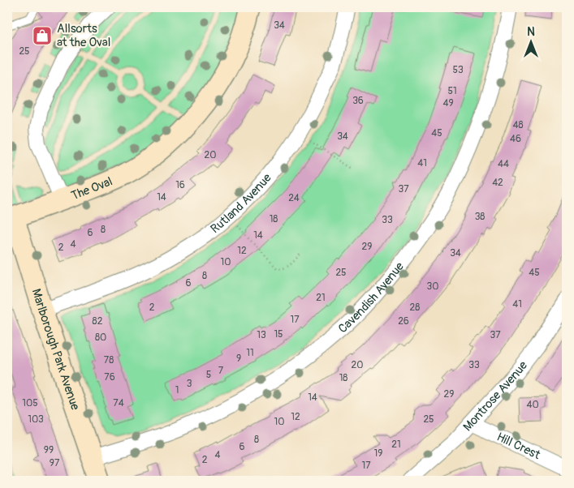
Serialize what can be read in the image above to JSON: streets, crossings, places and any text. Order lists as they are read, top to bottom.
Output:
{
  "streets": {
    "street": [
      "The Oval",
      "Rutland Avenue",
      "Cavendish Avenue",
      "Marlborough Park Avenue",
      "Montrose Avenue",
      "Hill Crest"
    ]
  },
  "crossings": [
    ["Rutland Avenue", "Marlborough Park Avenue"],
    ["Cavendish Avenue", "Marlborough Park Avenue"],
    ["Montrose Avenue", "Hill Crest"]
  ],
  "places": {
    "shop": ["Allsorts at the Oval"]
  },
  "house_numbers": [
    "34",
    "25",
    "53",
    "51",
    "36",
    "49",
    "48",
    "45",
    "34",
    "46",
    "20",
    "41",
    "44",
    "42",
    "16",
    "37",
    "14",
    "24",
    "38",
    "18",
    "33",
    "8",
    "6",
    "14",
    "4",
    "29",
    "2",
    "12",
    "34",
    "10",
    "25",
    "45",
    "8",
    "6",
    "30",
    "21",
    "41",
    "2",
    "28",
    "17",
    "82",
    "26",
    "15",
    "13",
    "37",
    "80",
    "11",
    "9",
    "78",
    "20",
    "33",
    "7",
    "5",
    "76",
    "18",
    "3",
    "1",
    "29",
    "14",
    "105",
    "74",
    "40",
    "12",
    "103",
    "25",
    "10",
    "8",
    "21",
    "6",
    "99",
    "19",
    "4",
    "2",
    "97",
    "17"
  ],
  "north": "top"
}
